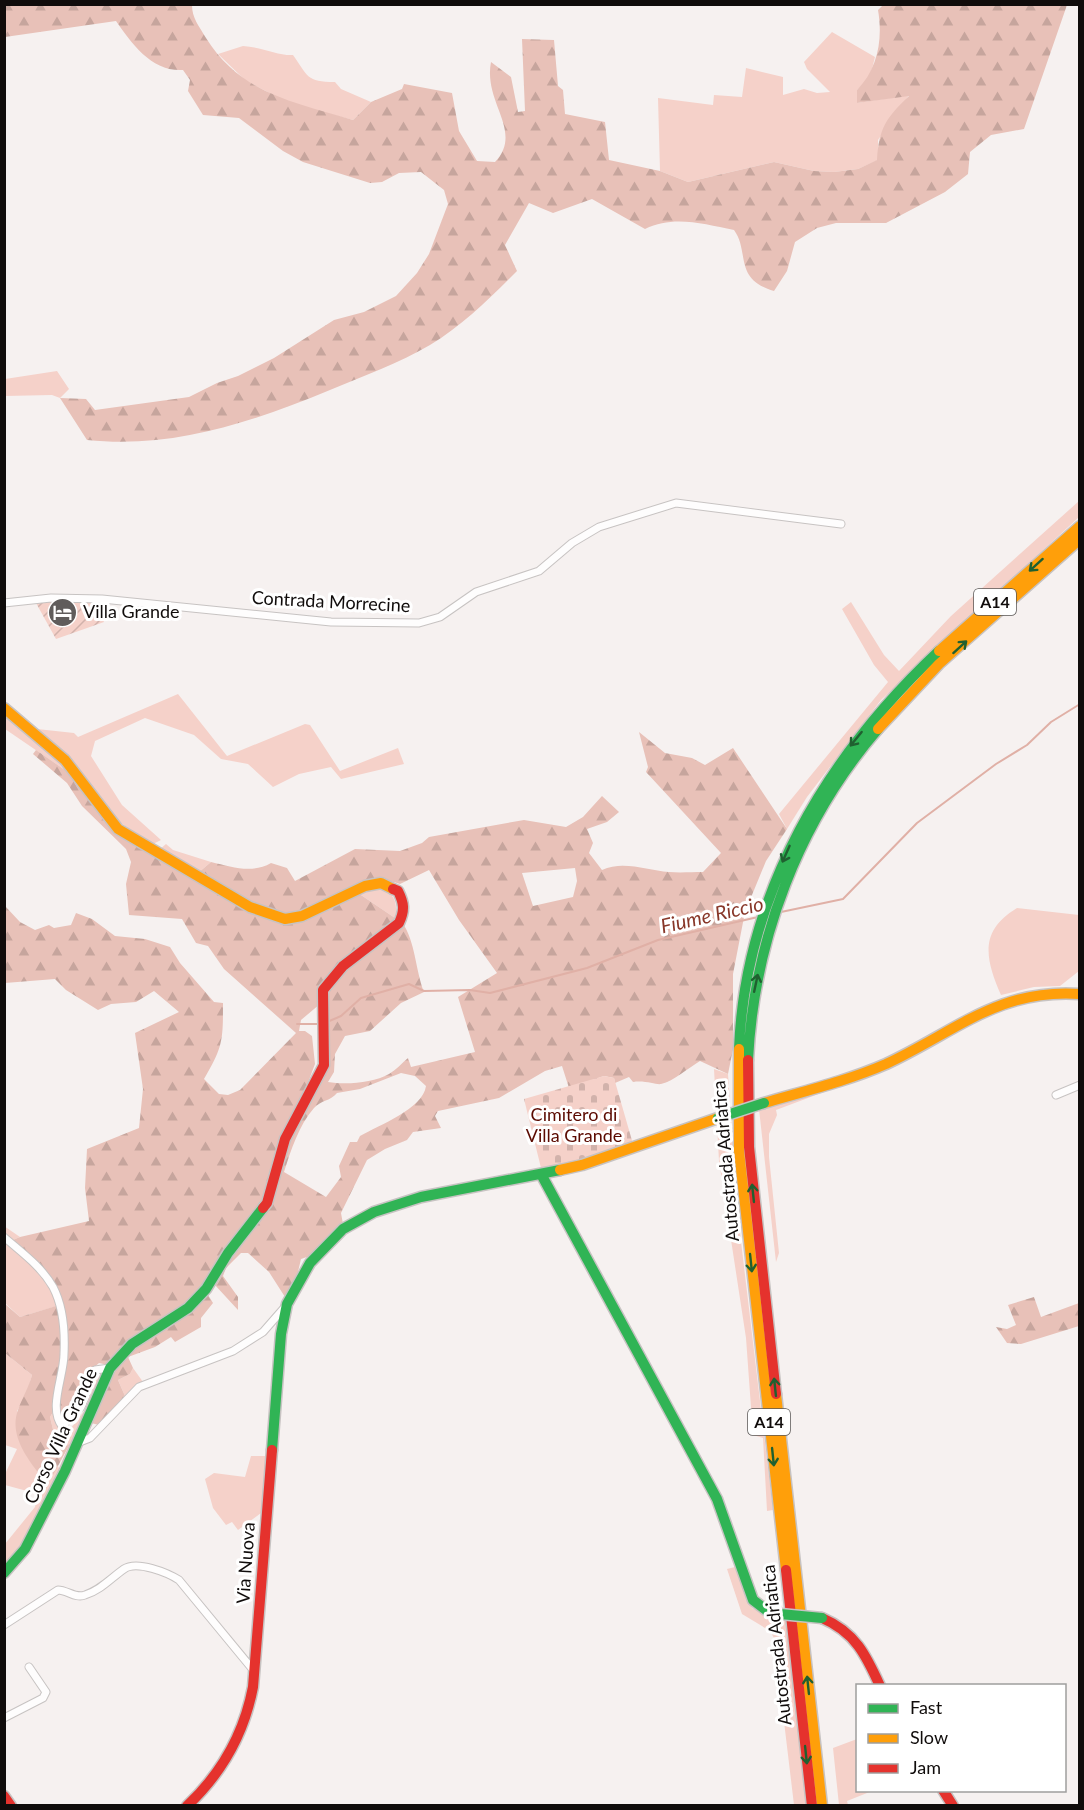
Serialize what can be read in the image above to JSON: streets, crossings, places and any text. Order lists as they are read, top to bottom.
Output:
{
  "streets": {
    "main road": [
      "A14",
      "Autostrada Adriatica",
      "Corso Villa Grande",
      "Via Nuova"
    ],
    "street": ["Contrada Morrecine"]
  },
  "crossings": [
    ["Corso Villa Grande", "Via Nuova"]
  ],
  "water": ["Fiume Riccio"],
  "parks": ["Cimitero di Villa Grande"],
  "places": {
    "hotel": ["Villa Grande"]
  },
  "legend": ["Fast", "Slow", "Jam"]
}
